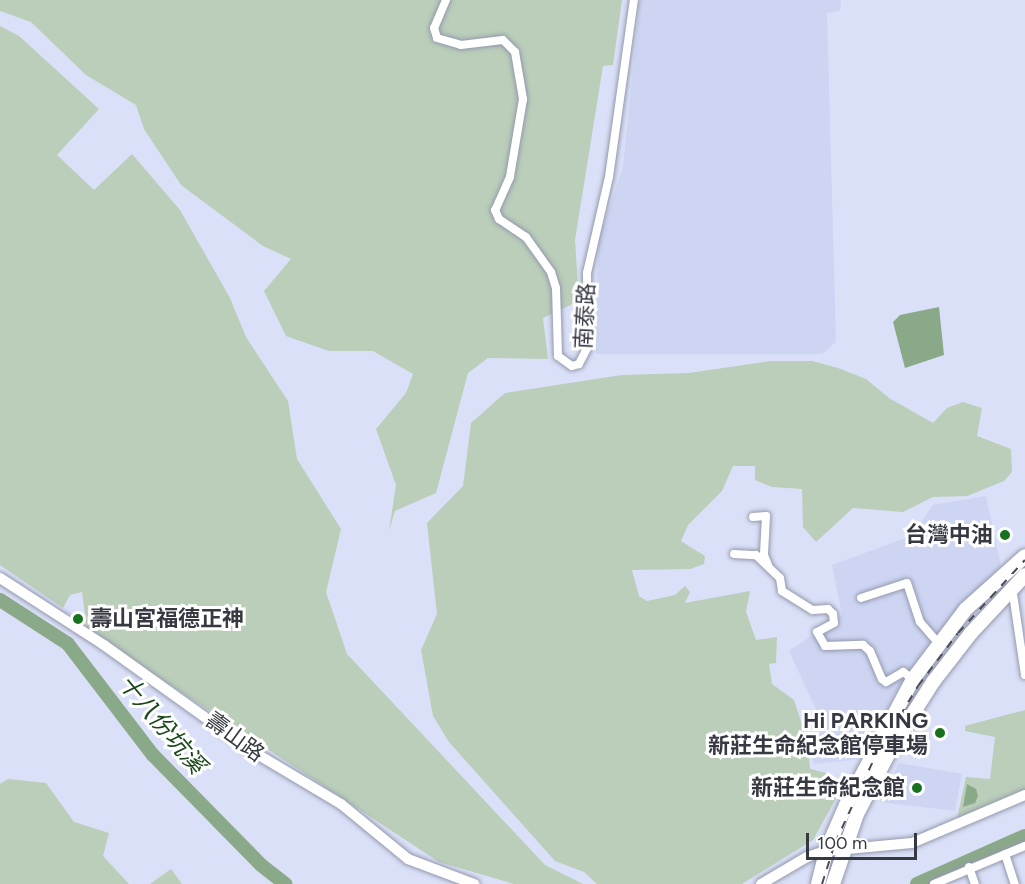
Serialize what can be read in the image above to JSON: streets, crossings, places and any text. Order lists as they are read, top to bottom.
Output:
{
  "streets": {
    "street": ["南泰路", "壽山路"]
  },
  "water": ["十八份坑溪"],
  "places": [
    "台灣中油",
    "壽山宮福德正神",
    "Hi PARKING 新莊生命紀念館停車場",
    "新莊生命紀念館"
  ],
  "scale_bar": "100 m"
}
